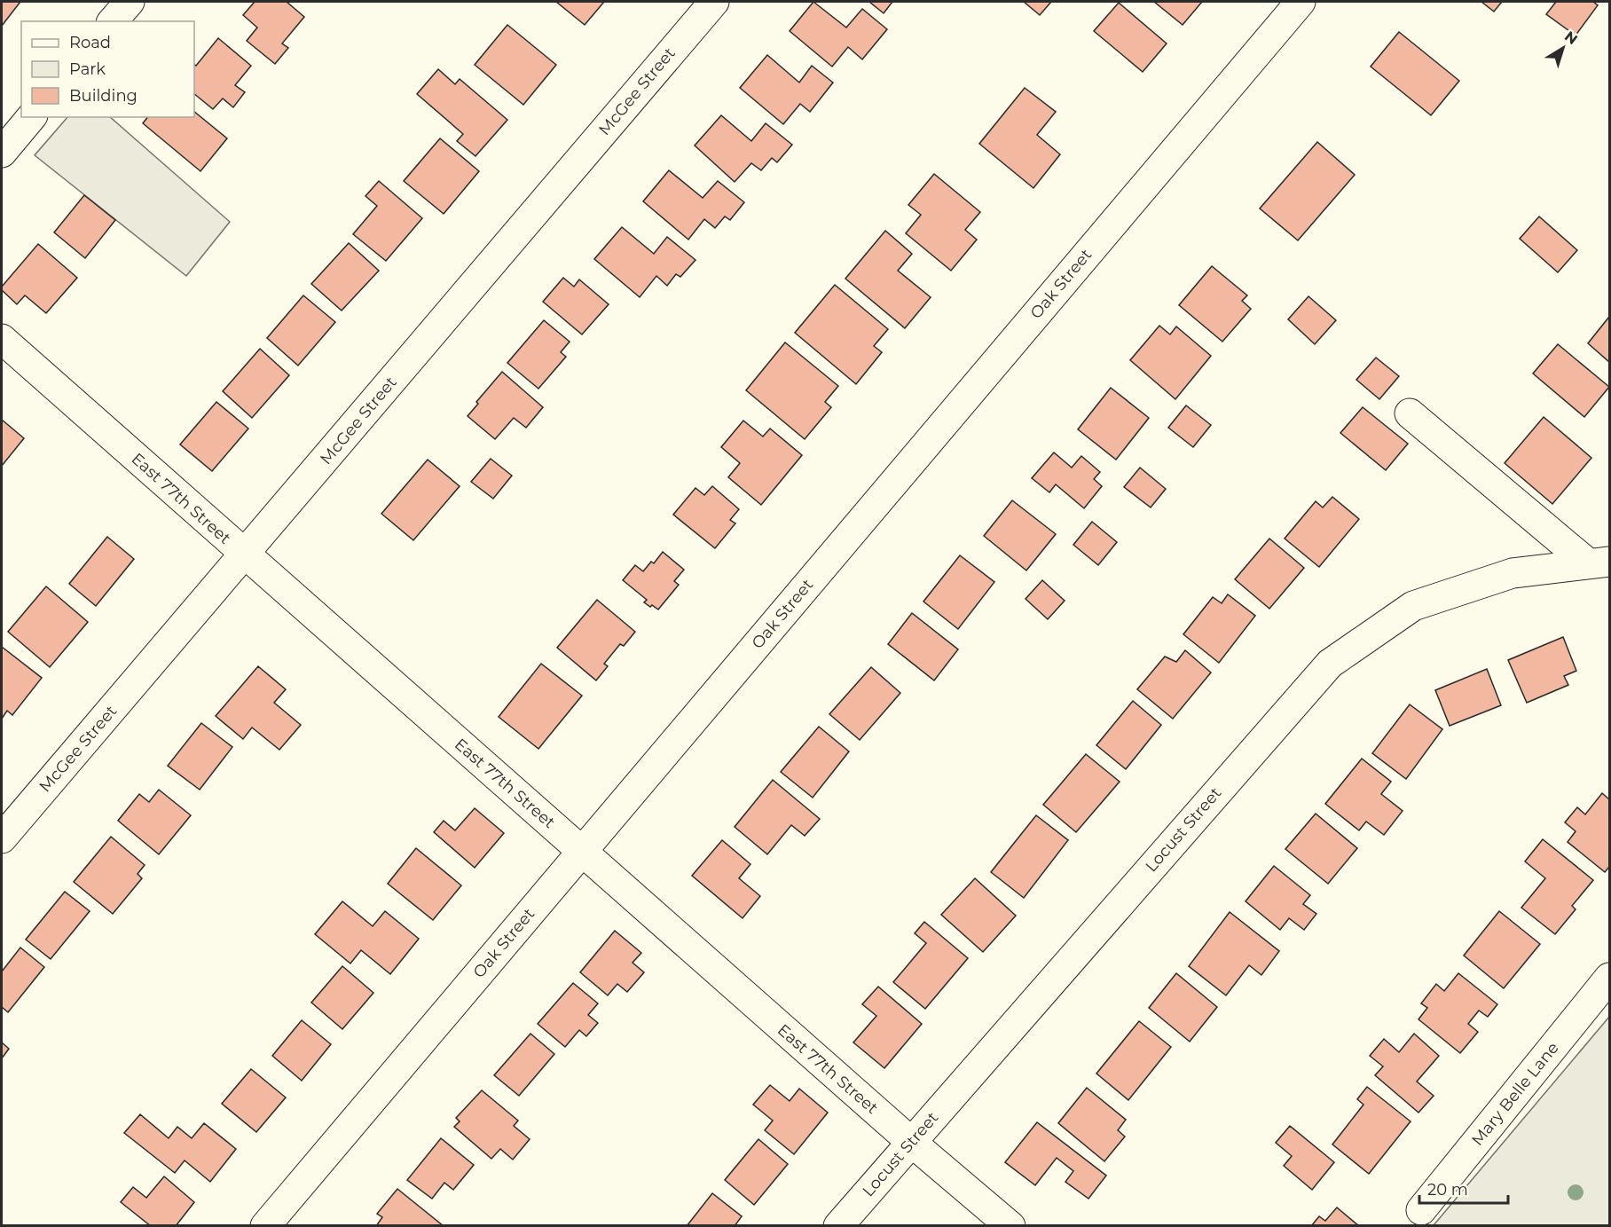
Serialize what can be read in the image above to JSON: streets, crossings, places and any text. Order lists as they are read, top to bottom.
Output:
{
  "streets": {
    "street": [
      "McGee Street",
      "Oak Street",
      "East 77th Street",
      "Locust Street",
      "Mary Belle Lane"
    ]
  },
  "crossings": [
    ["McGee Street", "East 77th Street"],
    ["Oak Street", "East 77th Street"],
    ["East 77th Street", "Locust Street"]
  ],
  "legend": ["Road", "Park", "Building"],
  "scale_bar": "20 m",
  "north": "top right"
}
